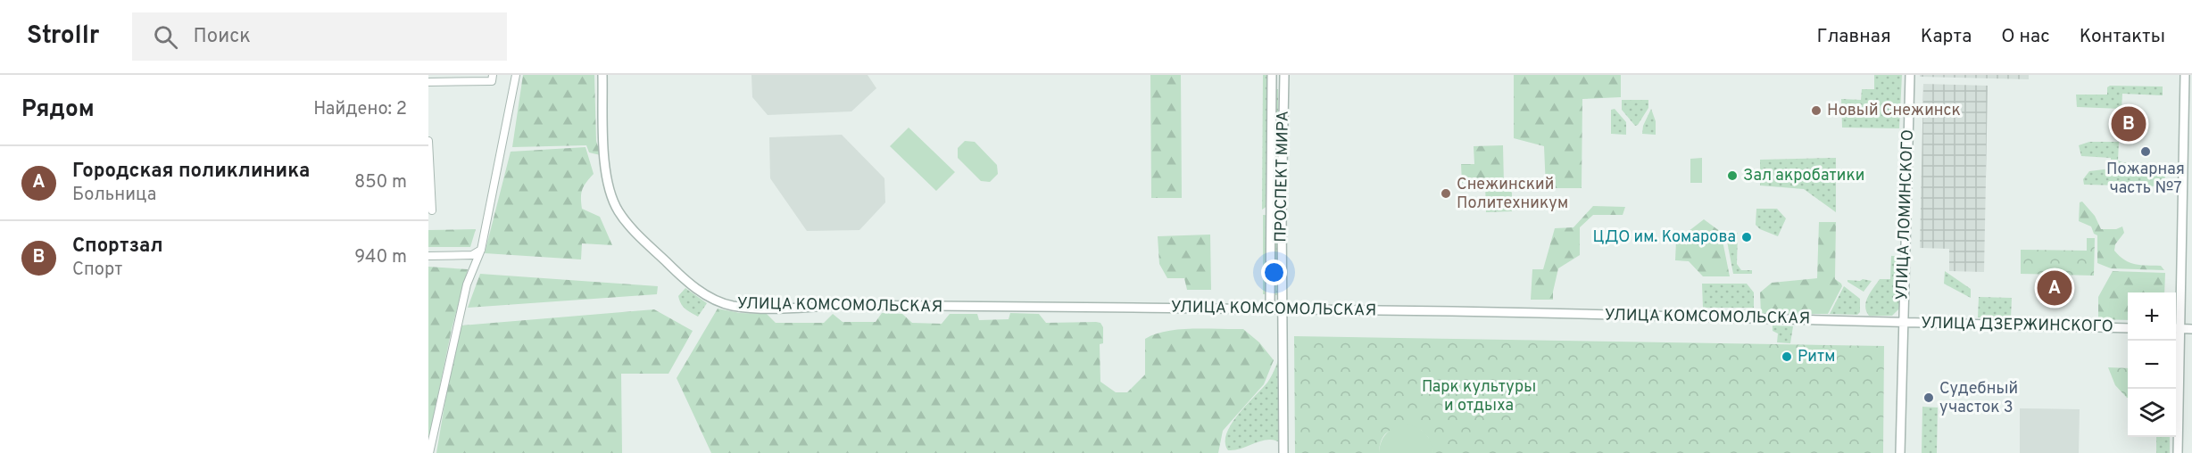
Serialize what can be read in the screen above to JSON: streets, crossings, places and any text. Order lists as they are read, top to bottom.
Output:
{
  "streets": {
    "street": [
      "ПРОСПЕКТ МИРА",
      "УЛИЦА ЛОМИНСКОГО",
      "УЛИЦА КОМСОМОЛЬСКАЯ",
      "УЛИЦА ДЗЕРЖИНСКОГО"
    ]
  },
  "crossings": [
    ["ПРОСПЕКТ МИРА", "УЛИЦА КОМСОМОЛЬСКАЯ"],
    ["УЛИЦА ЛОМИНСКОГО", "УЛИЦА КОМСОМОЛЬСКАЯ"],
    ["УЛИЦА ЛОМИНСКОГО", "УЛИЦА ДЗЕРЖИНСКОГО"],
    ["УЛИЦА КОМСОМОЛЬСКАЯ", "УЛИЦА ДЗЕРЖИНСКОГО"]
  ],
  "parks": ["Парк культуры и отдыха"],
  "places": [
    "Новый Снежинск",
    "Пожарная часть №7",
    "Зал акробатики",
    "Снежинский Политехникум",
    "ЦДО им. Комарова",
    "Ритм",
    "Судебный участок 3"
  ],
  "page": {
    "header": "Strollr",
    "search": "Поиск",
    "nav": [
      "Главная",
      "Карта",
      "О нас",
      "Контакты"
    ],
    "heading": ["Рядом", "Найдено: 2"],
    "pins": ["B", "A"],
    "list": [
      {
        "mark": "A",
        "name": "Городская поликлиника",
        "note": "Больница",
        "value": "850 m"
      },
      {
        "mark": "B",
        "name": "Спортзал",
        "note": "Спорт",
        "value": "940 m"
      }
    ],
    "map_buttons": ["+", "−"]
  }
}
